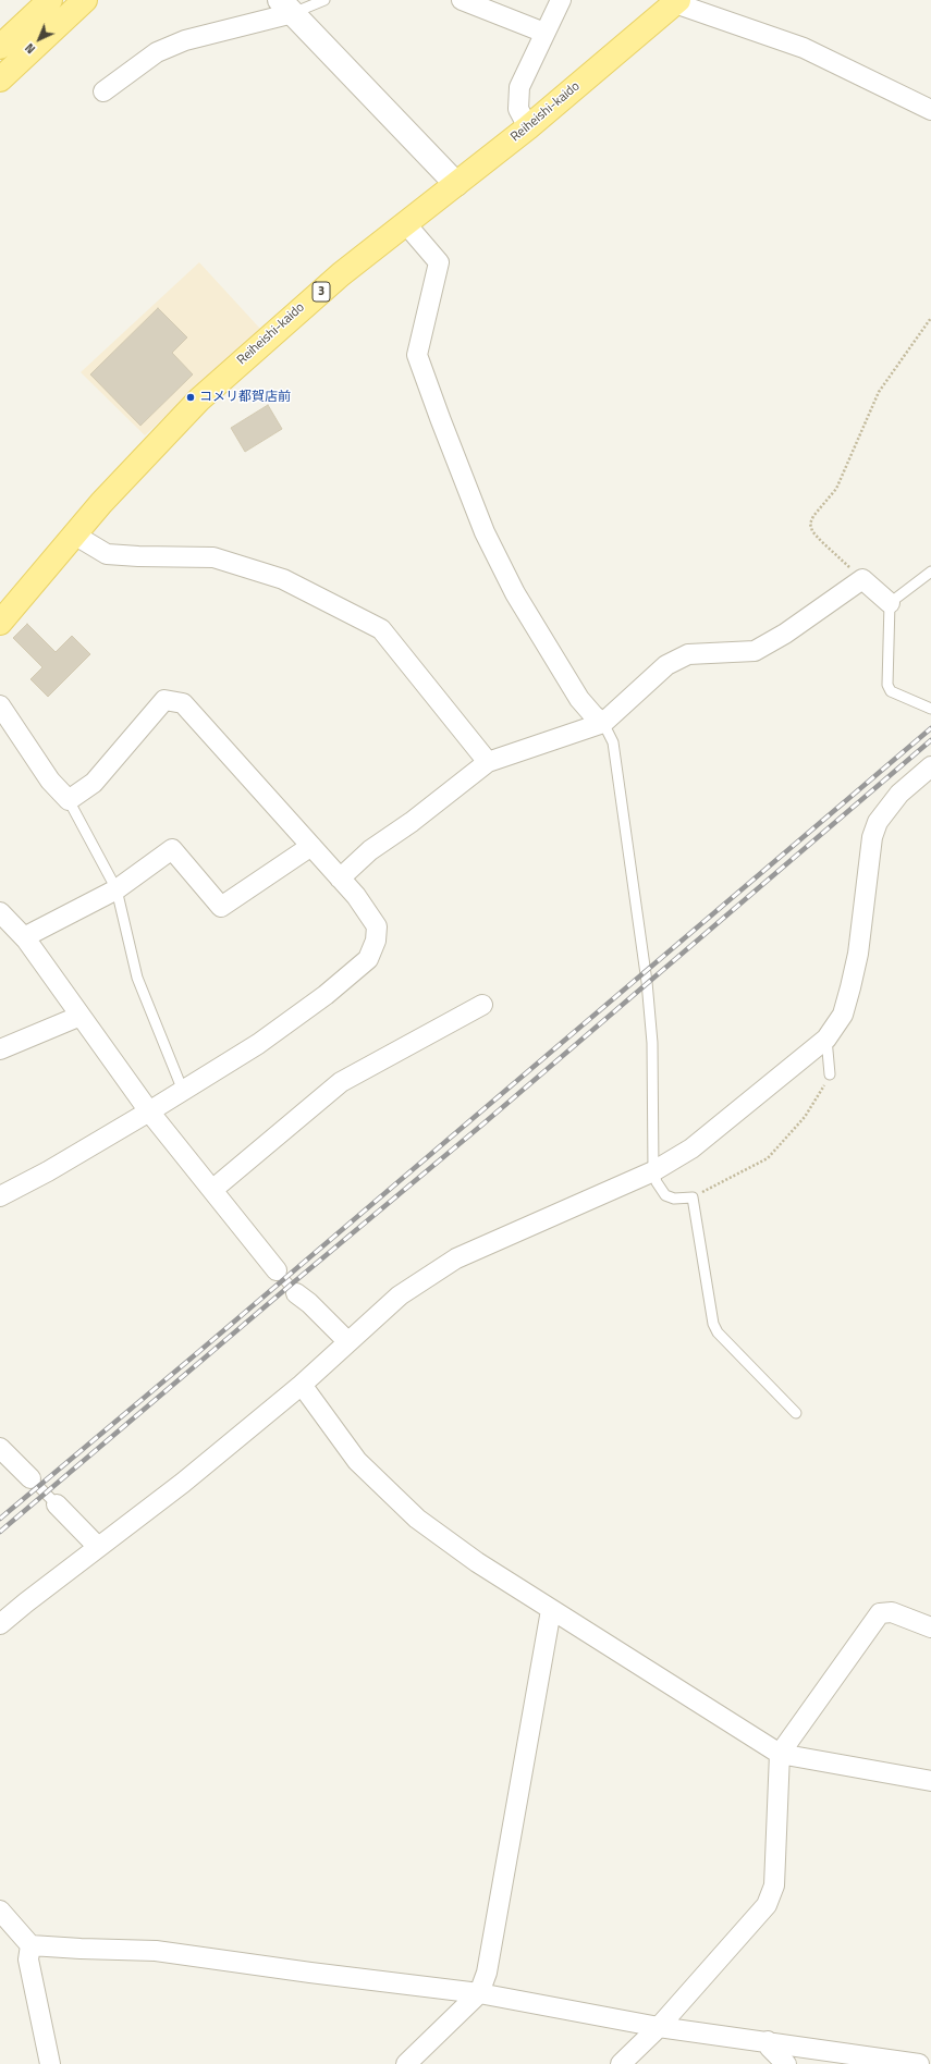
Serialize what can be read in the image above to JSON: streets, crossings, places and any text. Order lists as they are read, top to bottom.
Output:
{
  "streets": {
    "main road": ["Reiheishi-kaido", "3"]
  },
  "places": ["コメリ都賀店前"],
  "north": "bottom left"
}
